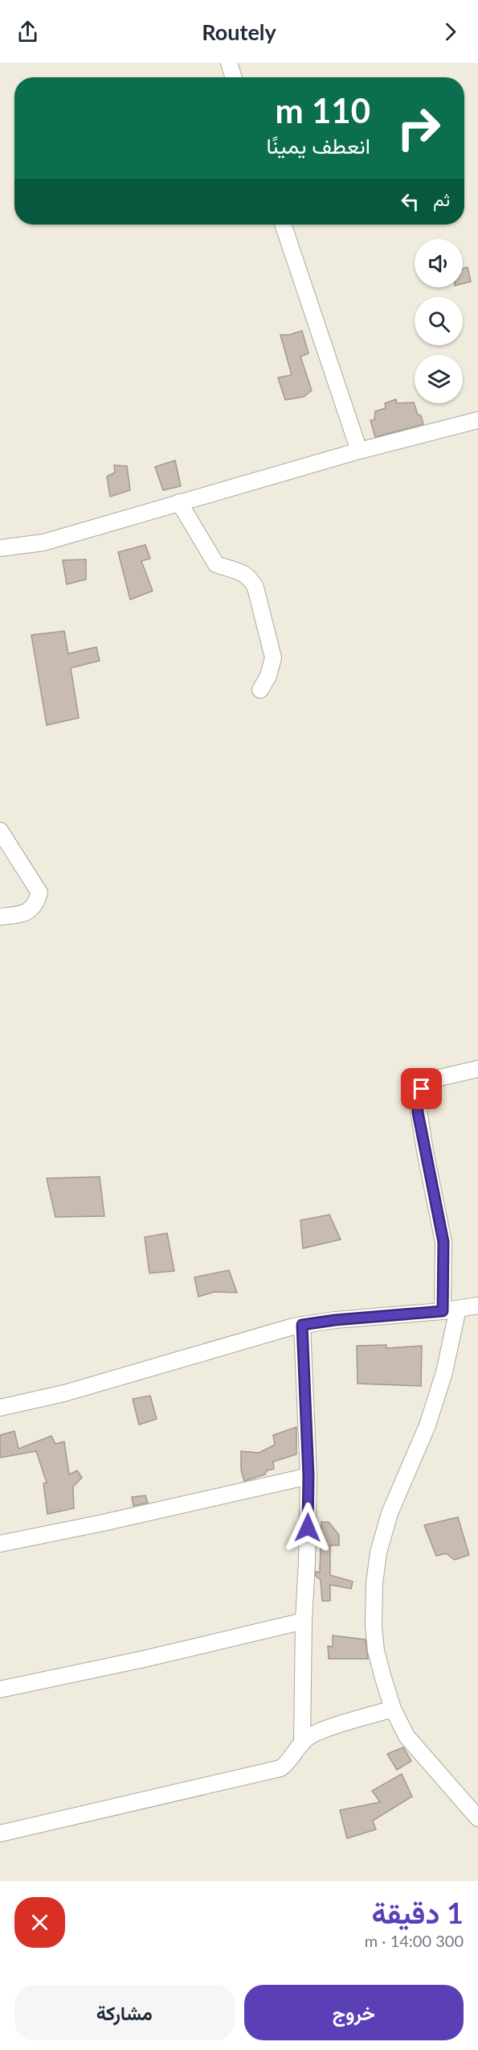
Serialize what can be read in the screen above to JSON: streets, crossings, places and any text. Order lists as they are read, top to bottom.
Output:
{
  "page": {
    "header": "Routely",
    "turn": ["110 m", "انعطف يمينًا"],
    "then": "ثم",
    "heading": ["1 دقيقة", "300 m · 14:00"],
    "buttons": ["خروج", "مشاركة"]
  }
}
